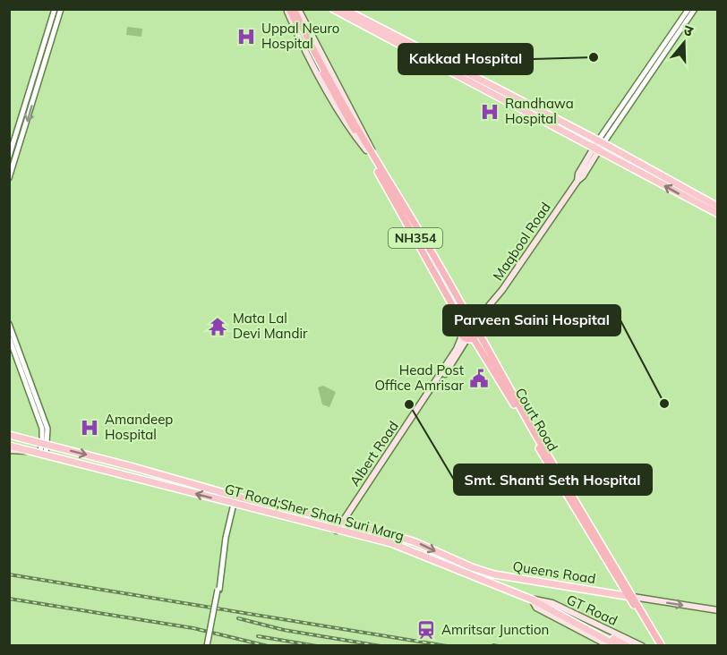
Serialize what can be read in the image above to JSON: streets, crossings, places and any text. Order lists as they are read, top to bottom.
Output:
{
  "streets": {
    "highway": ["NH354", "Court Road"],
    "main road": [
      "Maqbool Road",
      "Albert Road",
      "GT Road;Sher Shah Suri Marg",
      "Queens Road",
      "GT Road"
    ]
  },
  "crossings": [
    ["NH354", "Maqbool Road"],
    ["NH354", "Court Road"],
    ["NH354", "Queens Road"],
    ["Maqbool Road", "Court Road"],
    ["Court Road", "Albert Road"],
    ["Court Road", "Queens Road"],
    ["Albert Road", "GT Road;Sher Shah Suri Marg"],
    ["GT Road;Sher Shah Suri Marg", "Queens Road"],
    ["GT Road;Sher Shah Suri Marg", "GT Road"]
  ],
  "places": {
    "hospital": ["Uppal Neuro Hospital", "Randhawa Hospital", "Amandeep Hospital"],
    "other": ["Kakkad Hospital", "Parveen Saini Hospital", "Smt. Shanti Seth Hospital"],
    "temple": ["Mata Lal Devi Mandir"],
    "public building": ["Head Post Office Amrisar"],
    "station": ["Amritsar Junction"]
  },
  "north": "top"
}
